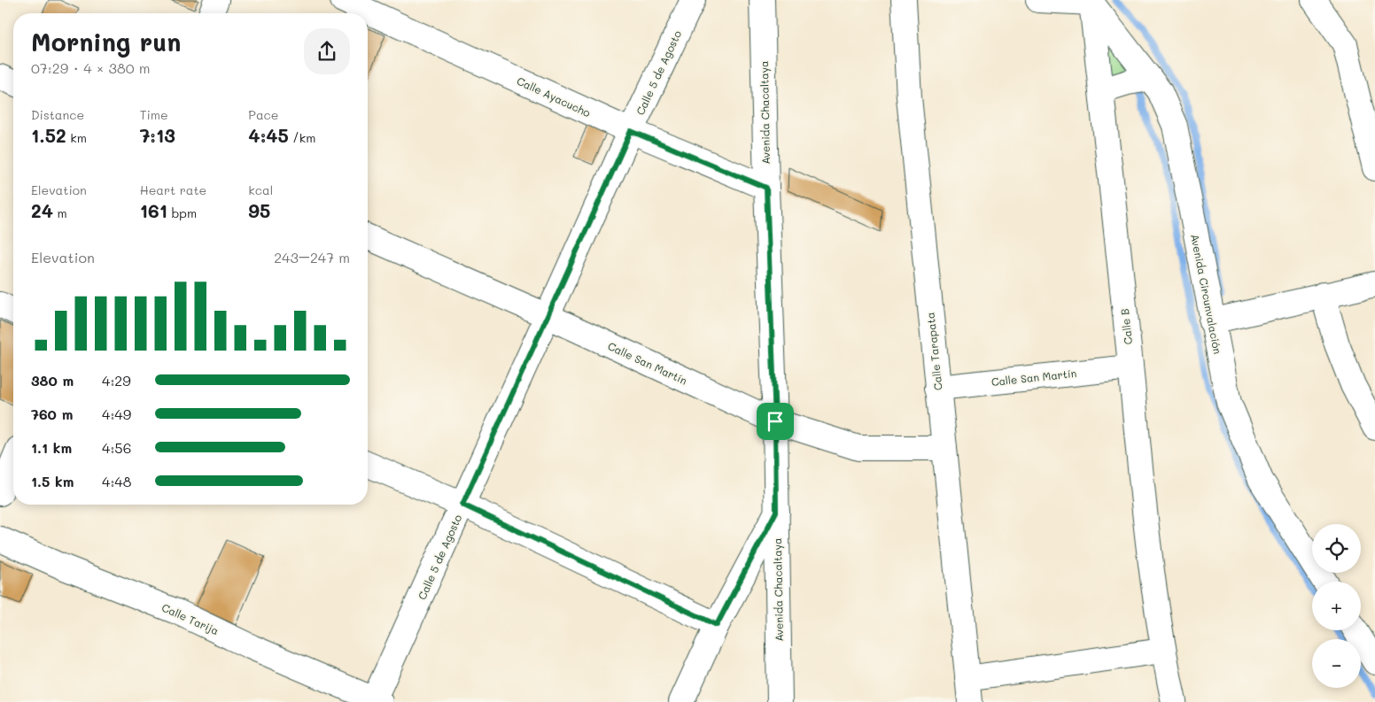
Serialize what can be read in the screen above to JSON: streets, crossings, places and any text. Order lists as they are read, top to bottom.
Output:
{
  "streets": {
    "street": [
      "Calle 5 de Agosto",
      "Calle Ayacucho",
      "Avenida Chacaltaya",
      "Avenida Circunvalación",
      "Calle B",
      "Calle Tarapata",
      "Calle San Martín",
      "Calle Tarija"
    ]
  },
  "crossings": [
    ["Calle 5 de Agosto", "Calle Ayacucho"],
    ["Calle 5 de Agosto", "Calle San Martín"],
    ["Calle 5 de Agosto", "Calle Tarija"],
    ["Calle Ayacucho", "Avenida Chacaltaya"],
    ["Avenida Chacaltaya", "Calle San Martín"],
    ["Avenida Circunvalación", "Calle B"],
    ["Calle B", "Calle San Martín"],
    ["Calle Tarapata", "Calle San Martín"]
  ],
  "page": {
    "heading": ["Morning run", "07:29 · 4 × 380 m"],
    "stats": [
      ["Distance", "1.52 km"],
      ["Time", "7:13"],
      ["Pace", "4:45 /km"],
      ["Elevation", "24 m"],
      ["Heart rate", "161 bpm"],
      ["kcal", "95"]
    ],
    "chart": ["Elevation", "243–247 m"],
    "list": [
      {
        "name": "380 m",
        "note": "4:29"
      },
      {
        "name": "760 m",
        "note": "4:49"
      },
      {
        "name": "1.1 km",
        "note": "4:56"
      },
      {
        "name": "1.5 km",
        "note": "4:48"
      }
    ],
    "map_buttons": ["+", "−"]
  }
}
